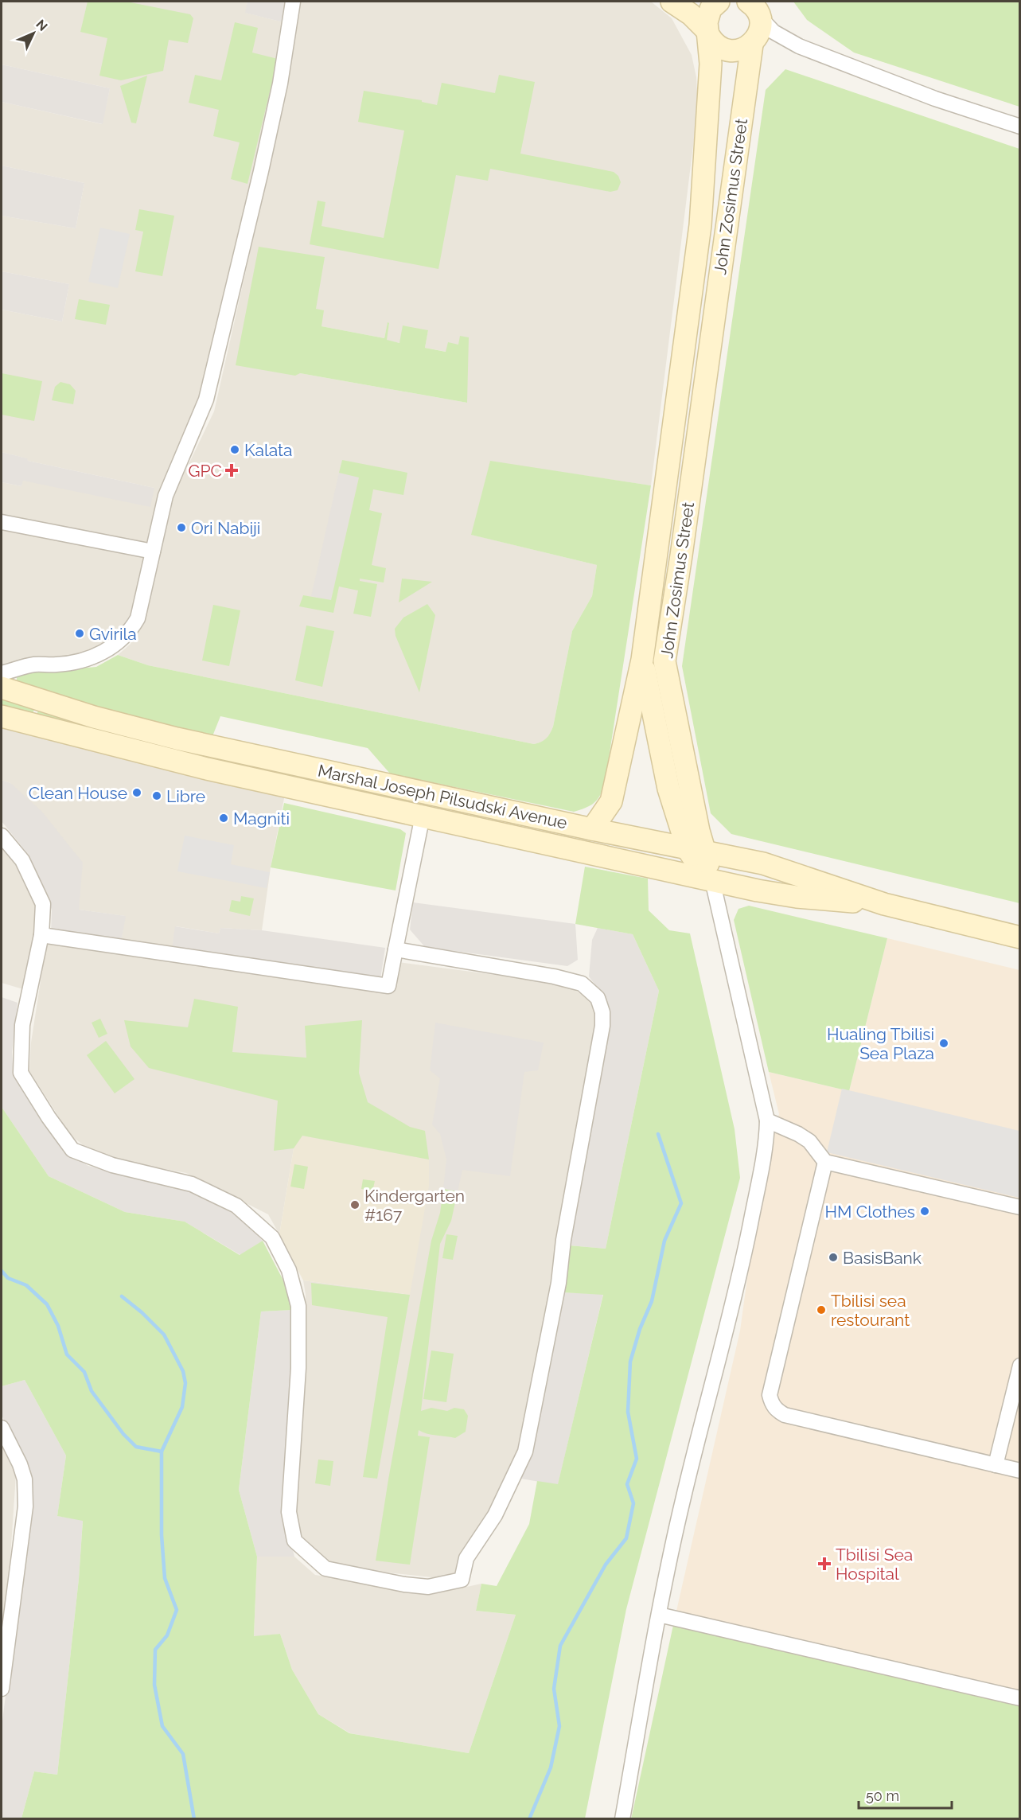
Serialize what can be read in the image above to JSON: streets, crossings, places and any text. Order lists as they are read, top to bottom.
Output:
{
  "streets": {
    "street": ["John Zosimus Street", "Marshal Joseph Pilsudski Avenue"]
  },
  "crossings": [
    ["John Zosimus Street", "Marshal Joseph Pilsudski Avenue"]
  ],
  "places": {
    "other": [
      "Kalata",
      "Ori Nabiji",
      "Gvirila",
      "Clean House",
      "Libre",
      "Magniti",
      "Hualing Tbilisi Sea Plaza",
      "Kindergarten #167",
      "HM Clothes",
      "BasisBank",
      "Tbilisi sea restourant"
    ],
    "health": ["GPC", "Tbilisi Sea Hospital"]
  },
  "scale_bar": "50 m",
  "north": "top right"
}
